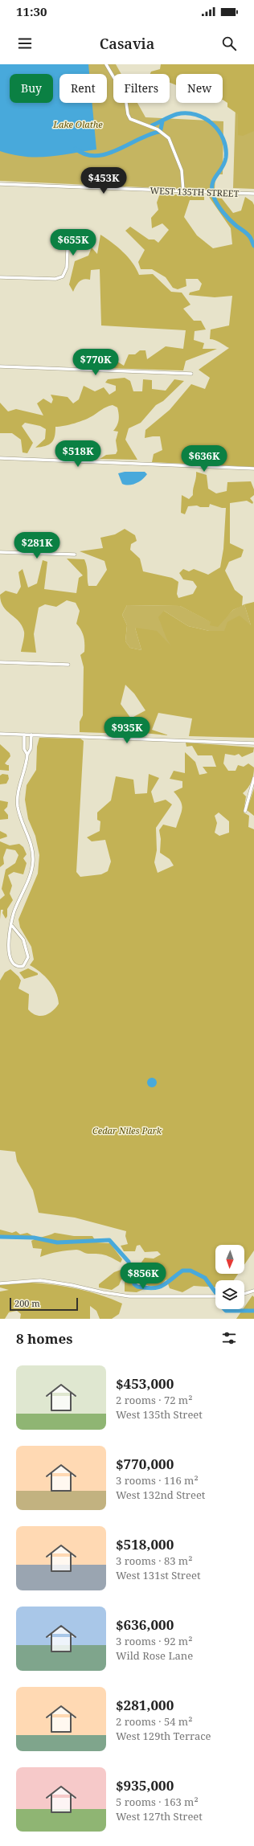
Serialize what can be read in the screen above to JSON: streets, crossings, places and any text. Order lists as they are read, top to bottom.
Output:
{
  "streets": {
    "street": ["WEST 135TH STREET"]
  },
  "parks": ["Lake Olathe", "Cedar Niles Park"],
  "scale_bar": "200 m",
  "north": "bottom",
  "page": {
    "status": "11:30",
    "header": "Casavia",
    "chip": [
      "Buy",
      "Rent",
      "Filters",
      "New"
    ],
    "price": [
      "$453K",
      "$655K",
      "$770K",
      "$518K",
      "$636K",
      "$281K",
      "$935K",
      "$856K"
    ],
    "scale": "200 m",
    "heading": "8 homes",
    "list": [
      {
        "name": "$453,000",
        "note": "2 rooms · 72 m² · West 135th Street"
      },
      {
        "name": "$770,000",
        "note": "3 rooms · 116 m² · West 132nd Street"
      },
      {
        "name": "$518,000",
        "note": "3 rooms · 83 m² · West 131st Street"
      },
      {
        "name": "$636,000",
        "note": "3 rooms · 92 m² · Wild Rose Lane"
      },
      {
        "name": "$281,000",
        "note": "2 rooms · 54 m² · West 129th Terrace"
      },
      {
        "name": "$935,000",
        "note": "5 rooms · 163 m² · West 127th Street"
      }
    ]
  }
}
